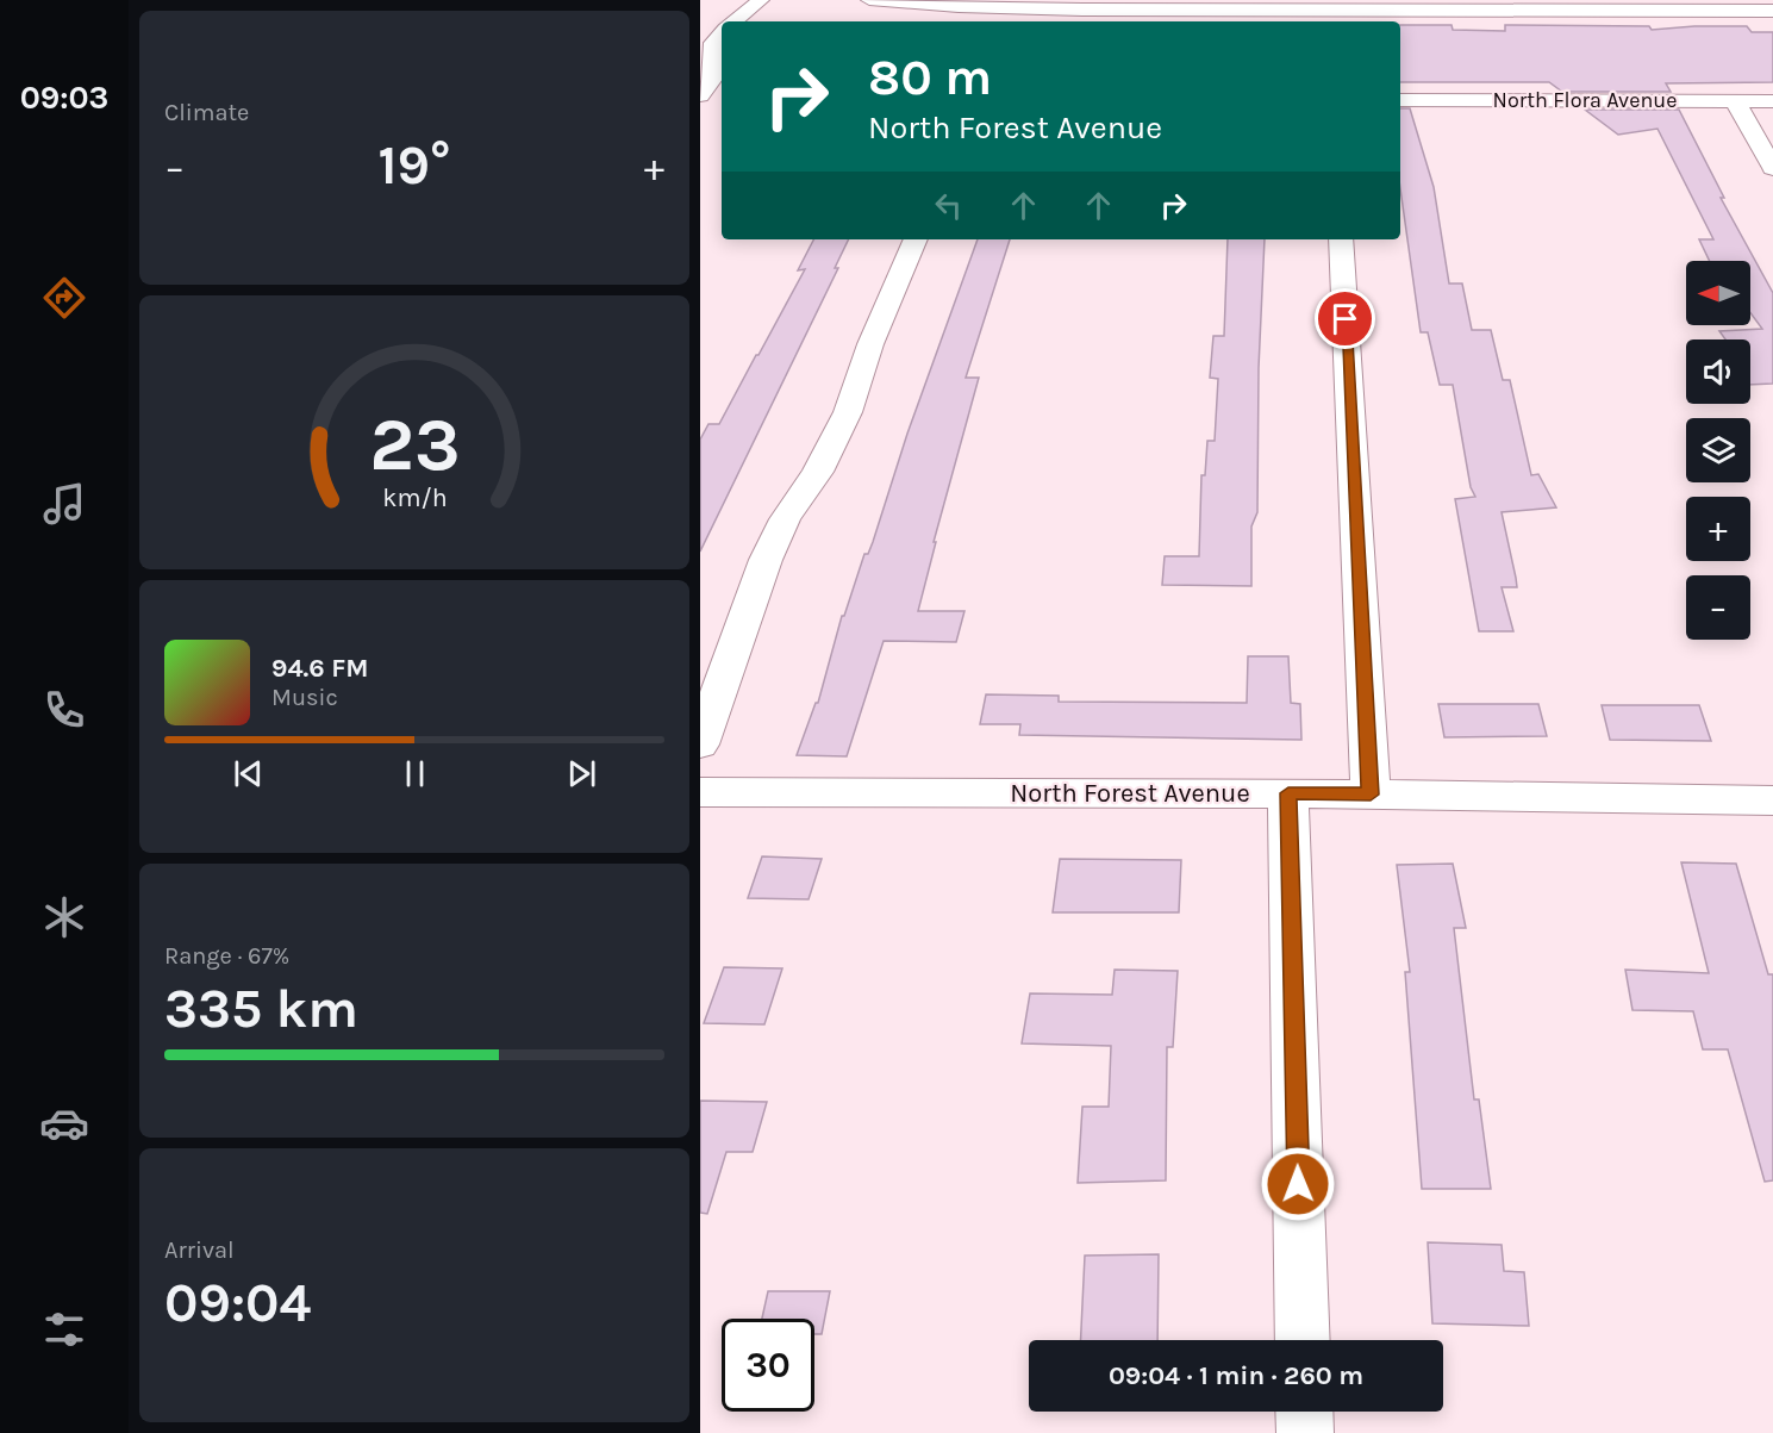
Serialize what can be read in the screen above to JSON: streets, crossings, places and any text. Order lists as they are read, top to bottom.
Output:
{
  "streets": {
    "street": ["North Flora Avenue", "North Forest Avenue"]
  },
  "north": "left",
  "page": {
    "tabs": "09:03",
    "tile": [
      "Climate",
      ["Range · 67%", "335 km"],
      ["Arrival", "09:04"]
    ],
    "turn": ["80 m", "North Forest Avenue"],
    "heat": ["−", "19°", "+"],
    "map_buttons": ["+", "−"],
    "song": ["94.6 FM", "Music"],
    "limit": "30",
    "trip": "09:04 · 1 min · 260 m",
    "gauge": ["23", "km/h"]
  }
}
